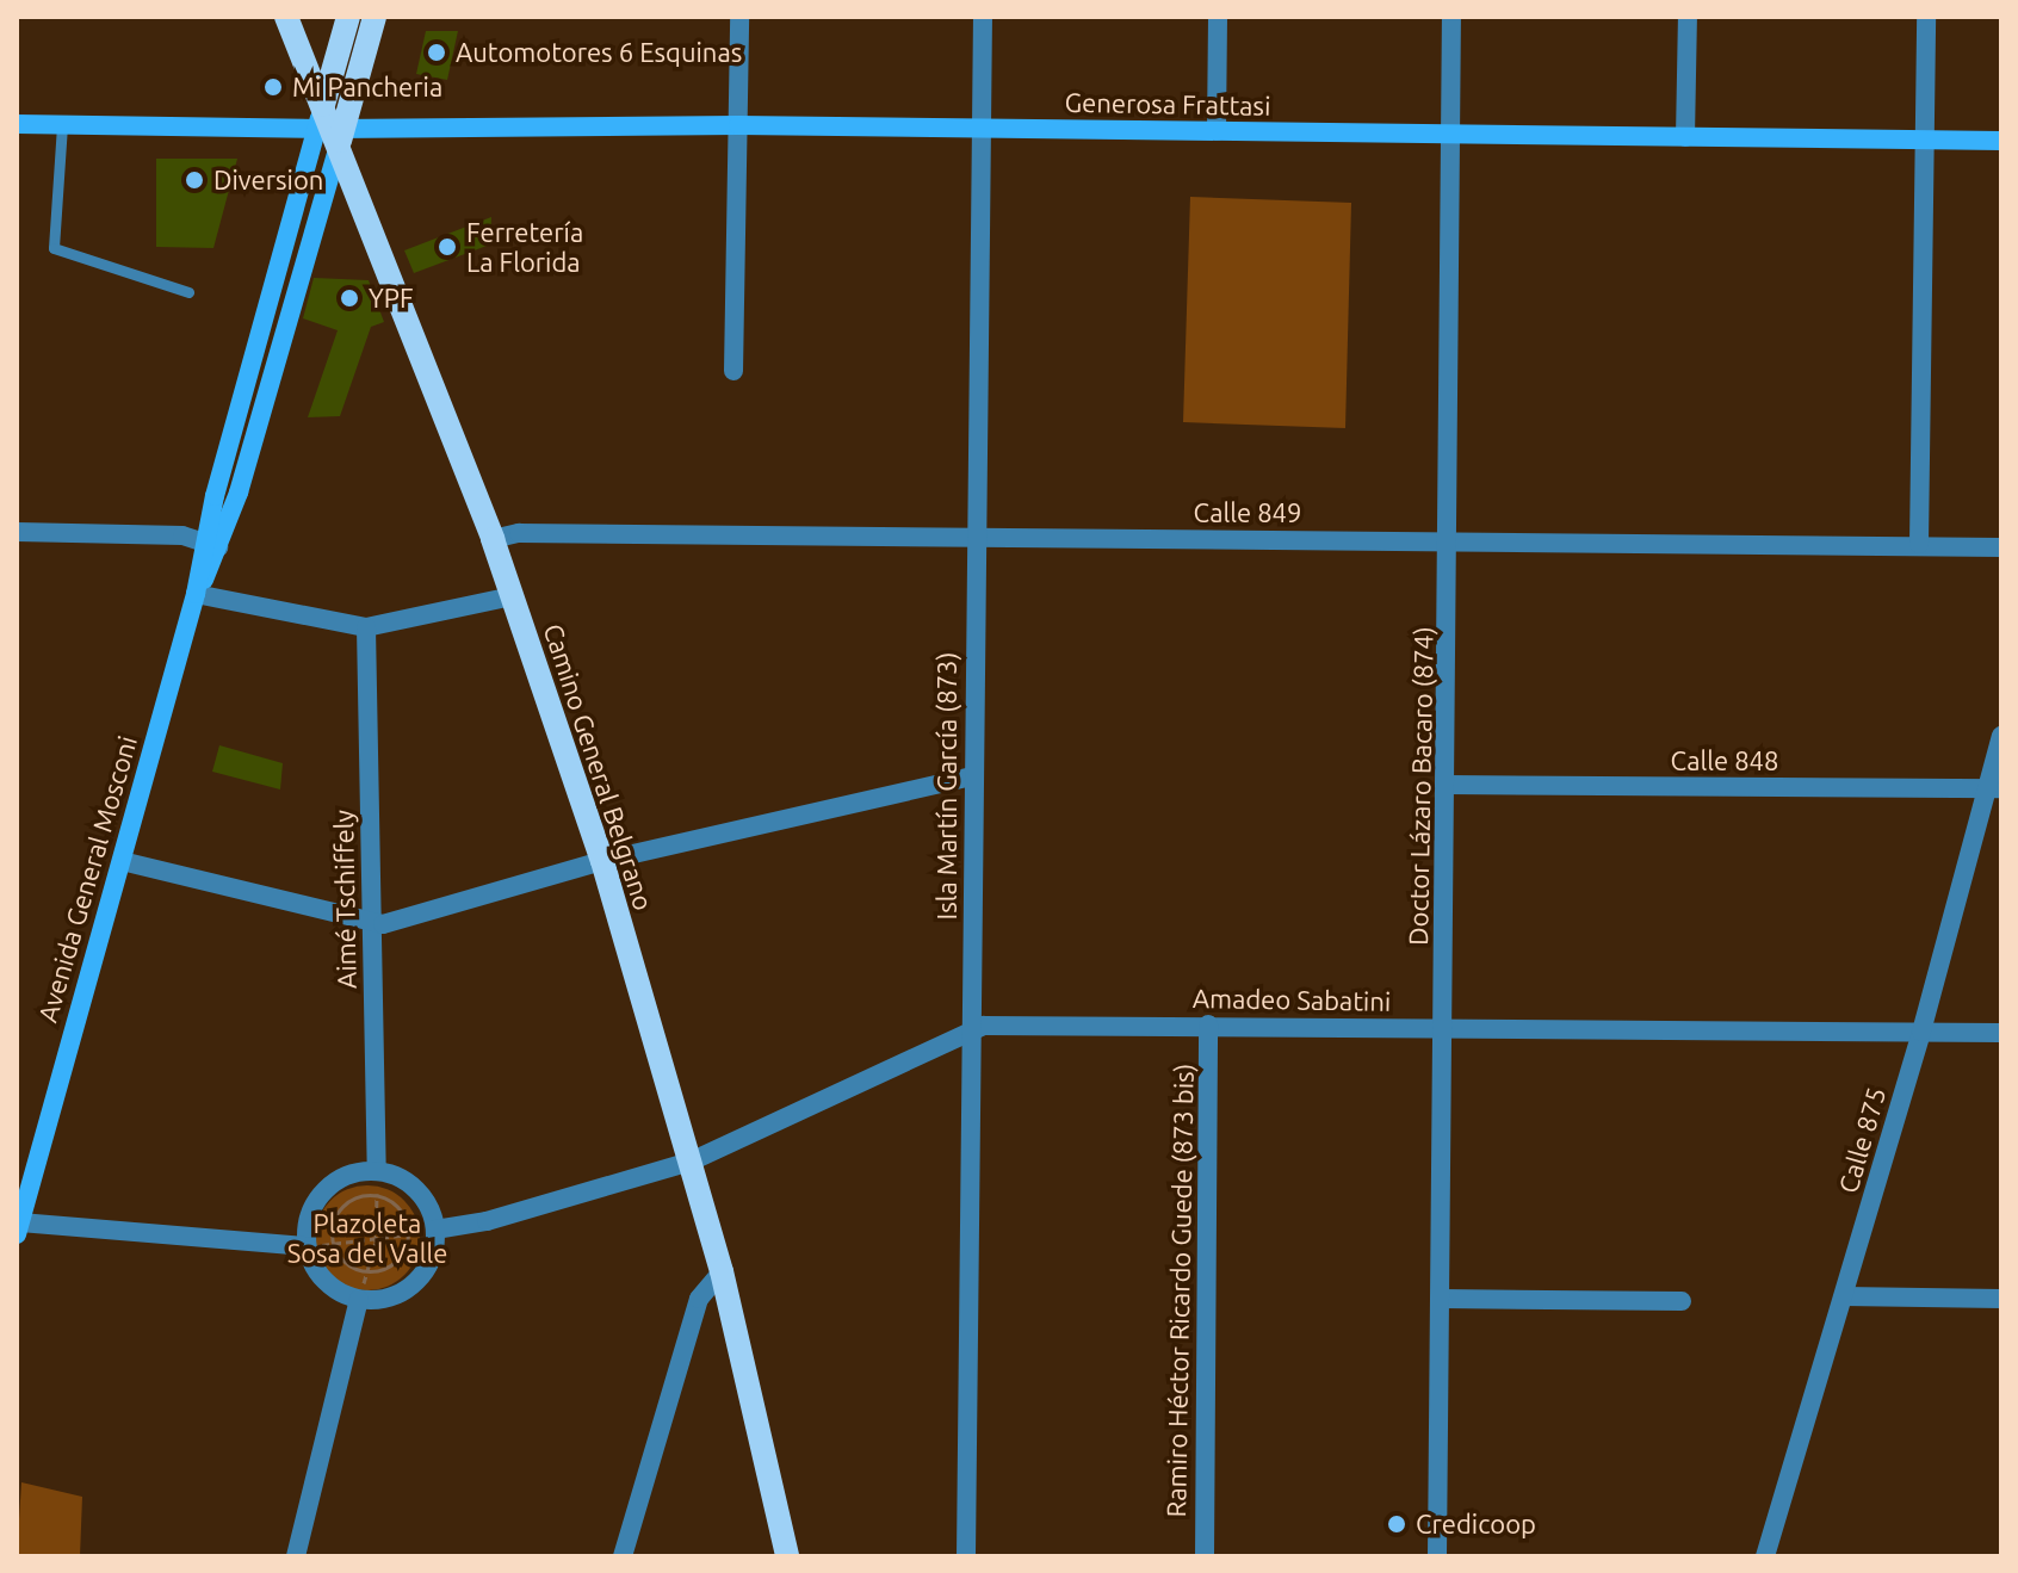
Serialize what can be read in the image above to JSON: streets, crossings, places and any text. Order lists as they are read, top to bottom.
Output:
{
  "streets": {
    "main road": ["Generosa Frattasi", "Camino General Belgrano", "Avenida General Mosconi"],
    "street": [
      "Calle 849",
      "Calle 848",
      "Isla Martín García (873)",
      "Doctor Lázaro Bacaro (874)",
      "Aimé Tschiffely",
      "Amadeo Sabatini",
      "Calle 875",
      "Ramiro Héctor Ricardo Guede (873 bis)"
    ]
  },
  "crossings": [
    ["Generosa Frattasi", "Camino General Belgrano"],
    ["Generosa Frattasi", "Isla Martín García (873)"],
    ["Generosa Frattasi", "Doctor Lázaro Bacaro (874)"],
    ["Generosa Frattasi", "Avenida General Mosconi"],
    ["Calle 849", "Camino General Belgrano"],
    ["Calle 849", "Isla Martín García (873)"],
    ["Calle 849", "Doctor Lázaro Bacaro (874)"],
    ["Calle 848", "Doctor Lázaro Bacaro (874)"],
    ["Calle 848", "Calle 875"],
    ["Camino General Belgrano", "Avenida General Mosconi"],
    ["Camino General Belgrano", "Amadeo Sabatini"],
    ["Isla Martín García (873)", "Amadeo Sabatini"],
    ["Doctor Lázaro Bacaro (874)", "Amadeo Sabatini"],
    ["Amadeo Sabatini", "Calle 875"],
    ["Amadeo Sabatini", "Ramiro Héctor Ricardo Guede (873 bis)"]
  ],
  "parks": ["Plazoleta Sosa del Valle"],
  "places": [
    "Automotores 6 Esquinas",
    "Mi Pancheria",
    "Diversion",
    "Ferretería La Florida",
    "YPF",
    "Credicoop"
  ]
}
